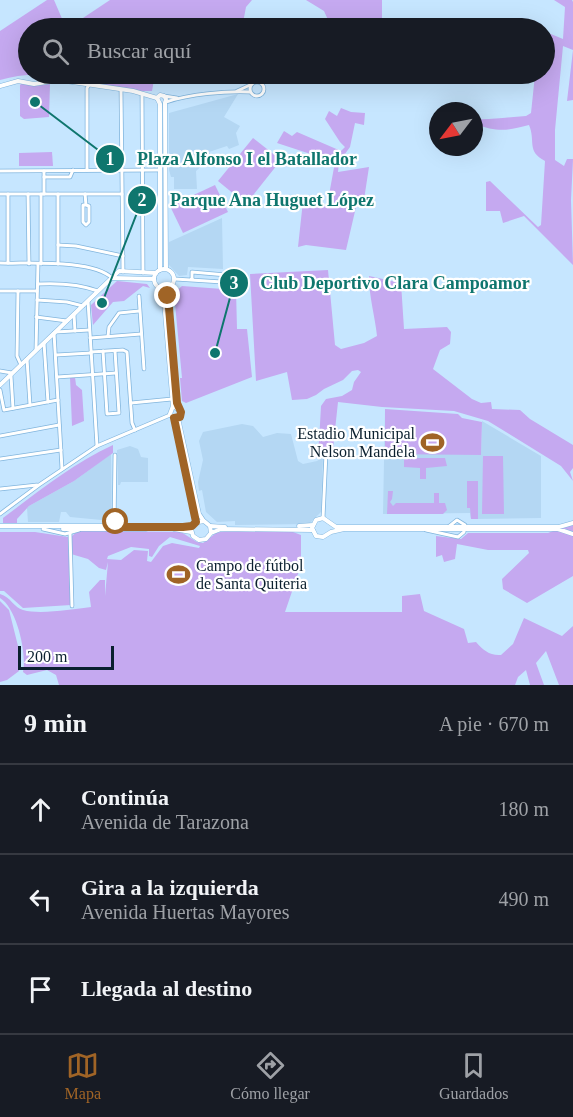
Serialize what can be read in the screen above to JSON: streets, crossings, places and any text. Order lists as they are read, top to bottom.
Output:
{
  "places": {
    "other": ["Plaza Alfonso I el Batallador", "Parque Ana Huguet López", "Club Deportivo Clara Campoamor"],
    "sports": ["Estadio Municipal Nelson Mandela", "Campo de fútbol de Santa Quiteria"]
  },
  "scale_bar": "200 m",
  "north": "bottom left",
  "page": {
    "search": "Buscar aquí",
    "scale": "200 m",
    "heading": ["9 min", "A pie · 670 m"],
    "list": [
      ["Continúa", "Avenida de Tarazona", "180 m"],
      ["Gira a la izquierda", "Avenida Huertas Mayores", "490 m"],
      "Llegada al destino"
    ],
    "nav": ["Mapa", "Cómo llegar", "Guardados"]
  }
}
